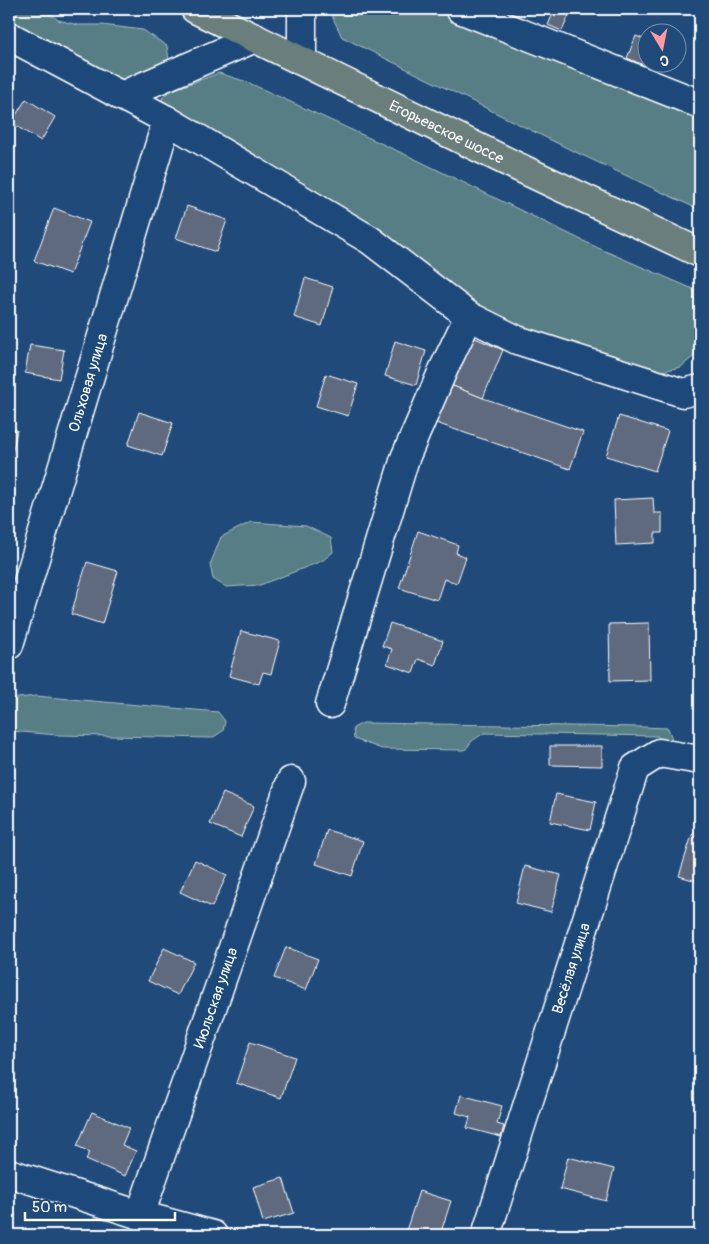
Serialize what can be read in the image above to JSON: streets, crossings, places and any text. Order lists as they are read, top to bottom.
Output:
{
  "streets": {
    "main road": ["Егорьевское шоссе"],
    "street": ["Ольховая улица", "Весёлая улица", "Июльская улица"]
  },
  "scale_bar": "50 m",
  "north": "bottom"
}
